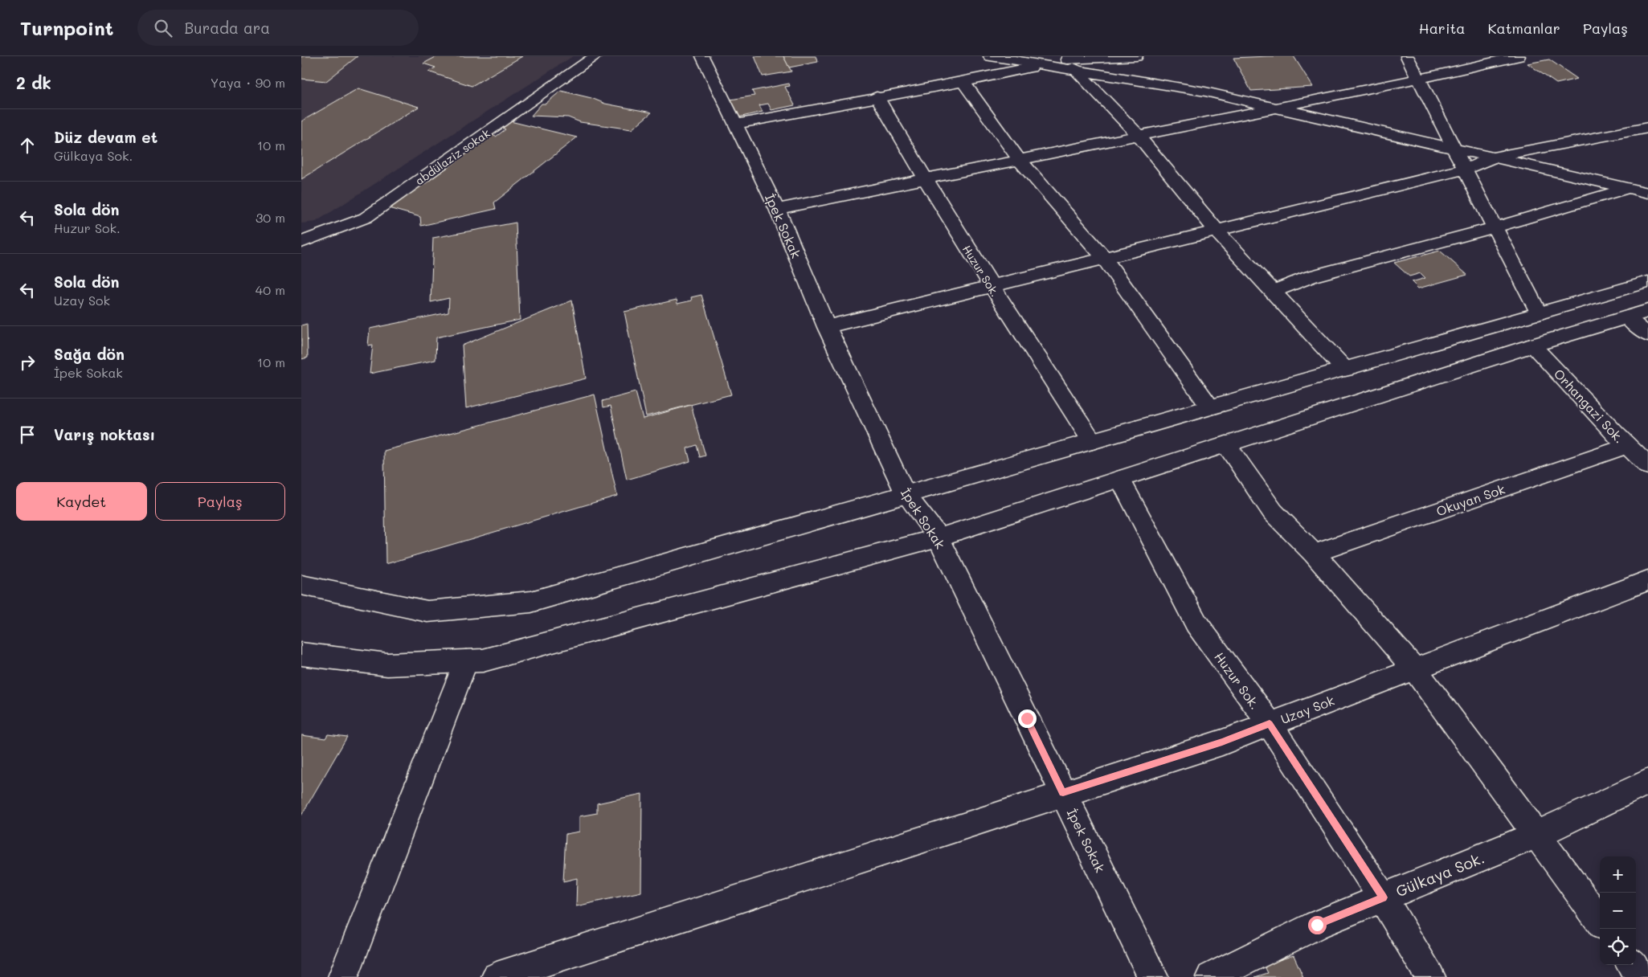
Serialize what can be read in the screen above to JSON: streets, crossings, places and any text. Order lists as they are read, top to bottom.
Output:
{
  "streets": {
    "street": [
      "abdülaziz sokak",
      "İpek Sokak",
      "Huzur Sok.",
      "Orhangazi Sok.",
      "Okuyan Sok",
      "Uzay Sok",
      "Gülkaya Sok."
    ]
  },
  "crossings": [
    ["İpek Sokak", "Uzay Sok"],
    ["Huzur Sok.", "Uzay Sok"],
    ["Huzur Sok.", "Gülkaya Sok."],
    ["Orhangazi Sok.", "Okuyan Sok"]
  ],
  "page": {
    "header": "Turnpoint",
    "search": "Burada ara",
    "nav": ["Harita", "Katmanlar", "Paylaş"],
    "heading": ["2 dk", "Yaya · 90 m"],
    "list": [
      ["Düz devam et", "Gülkaya Sok.", "10 m"],
      ["Sola dön", "Huzur Sok.", "30 m"],
      ["Sola dön", "Uzay Sok", "40 m"],
      ["Sağa dön", "İpek Sokak", "10 m"],
      "Varış noktası"
    ],
    "buttons": ["Kaydet", "Paylaş"],
    "map_buttons": ["+", "−"]
  }
}
